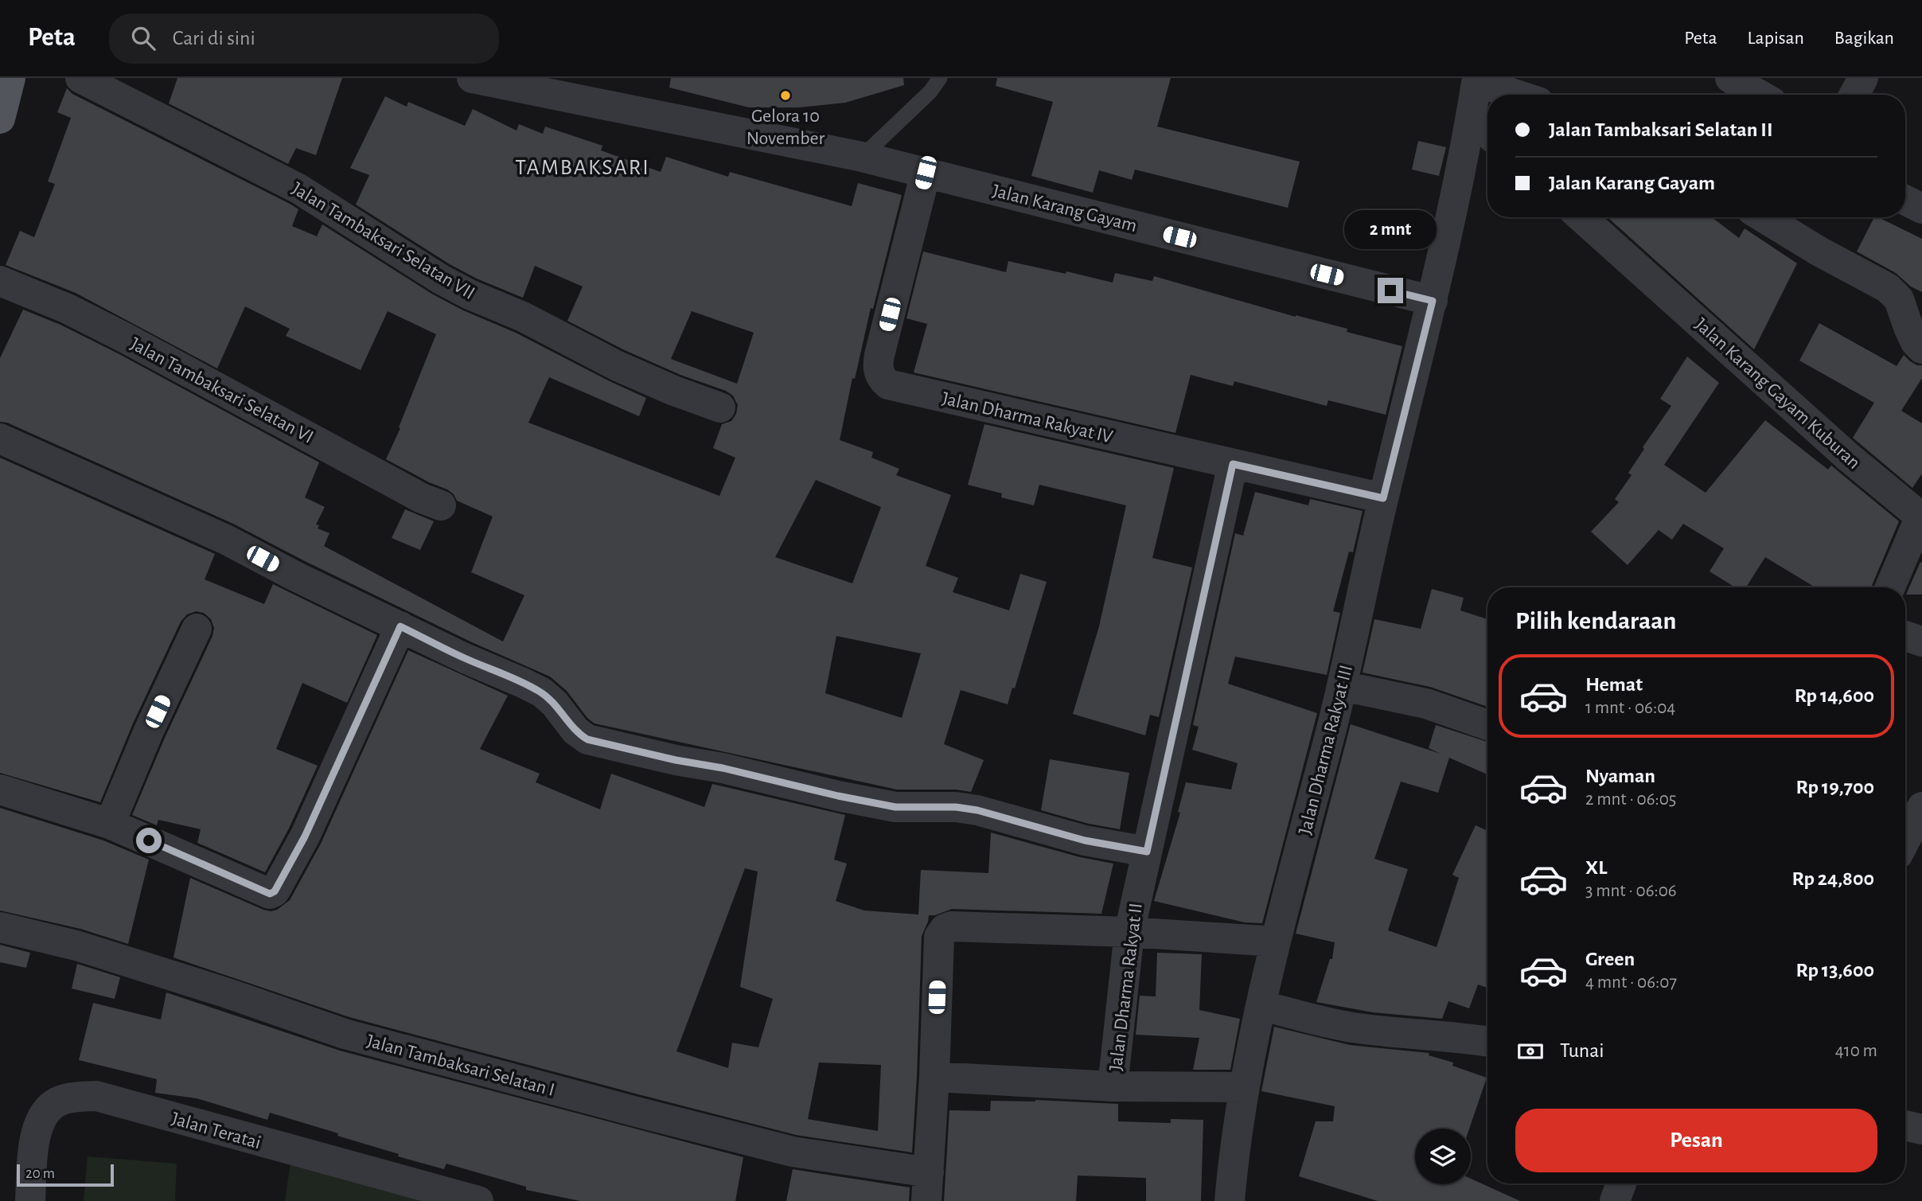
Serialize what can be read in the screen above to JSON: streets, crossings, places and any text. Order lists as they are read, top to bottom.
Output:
{
  "streets": {
    "street": [
      "Jalan Karang Gayam",
      "Jalan Tambaksari Selatan VII",
      "Jalan Tambaksari Selatan VI",
      "Jalan Karang Gayam Kuburan",
      "Jalan Dharma Rakyat IV",
      "Jalan Dharma Rakyat III",
      "Jalan Dharma Rakyat II",
      "Jalan Tambaksari Selatan I",
      "Jalan Teratai"
    ]
  },
  "crossings": [
    ["Jalan Karang Gayam", "Jalan Dharma Rakyat IV"],
    ["Jalan Karang Gayam", "Jalan Dharma Rakyat III"],
    ["Jalan Dharma Rakyat IV", "Jalan Dharma Rakyat III"],
    ["Jalan Dharma Rakyat IV", "Jalan Dharma Rakyat II"]
  ],
  "districts": ["TAMBAKSARI"],
  "places": ["Gelora 10 November"],
  "scale_bar": "20 m",
  "page": {
    "header": "Peta",
    "search": "Cari di sini",
    "nav": ["Peta", "Lapisan", "Bagikan"],
    "banner": ["Jalan Tambaksari Selatan II", "Jalan Karang Gayam"],
    "bubble": "2 mnt",
    "heading": "Pilih kendaraan",
    "list": [
      {
        "name": "Hemat",
        "note": "1 mnt · 06:04",
        "value": "Rp 14,600"
      },
      {
        "name": "Nyaman",
        "note": "2 mnt · 06:05",
        "value": "Rp 19,700"
      },
      {
        "name": "XL",
        "note": "3 mnt · 06:06",
        "value": "Rp 24,800"
      },
      {
        "name": "Green",
        "note": "4 mnt · 06:07",
        "value": "Rp 13,600"
      }
    ],
    "pay": ["Tunai", "410 m"],
    "buttons": "Pesan",
    "scale": "20 m"
  }
}
